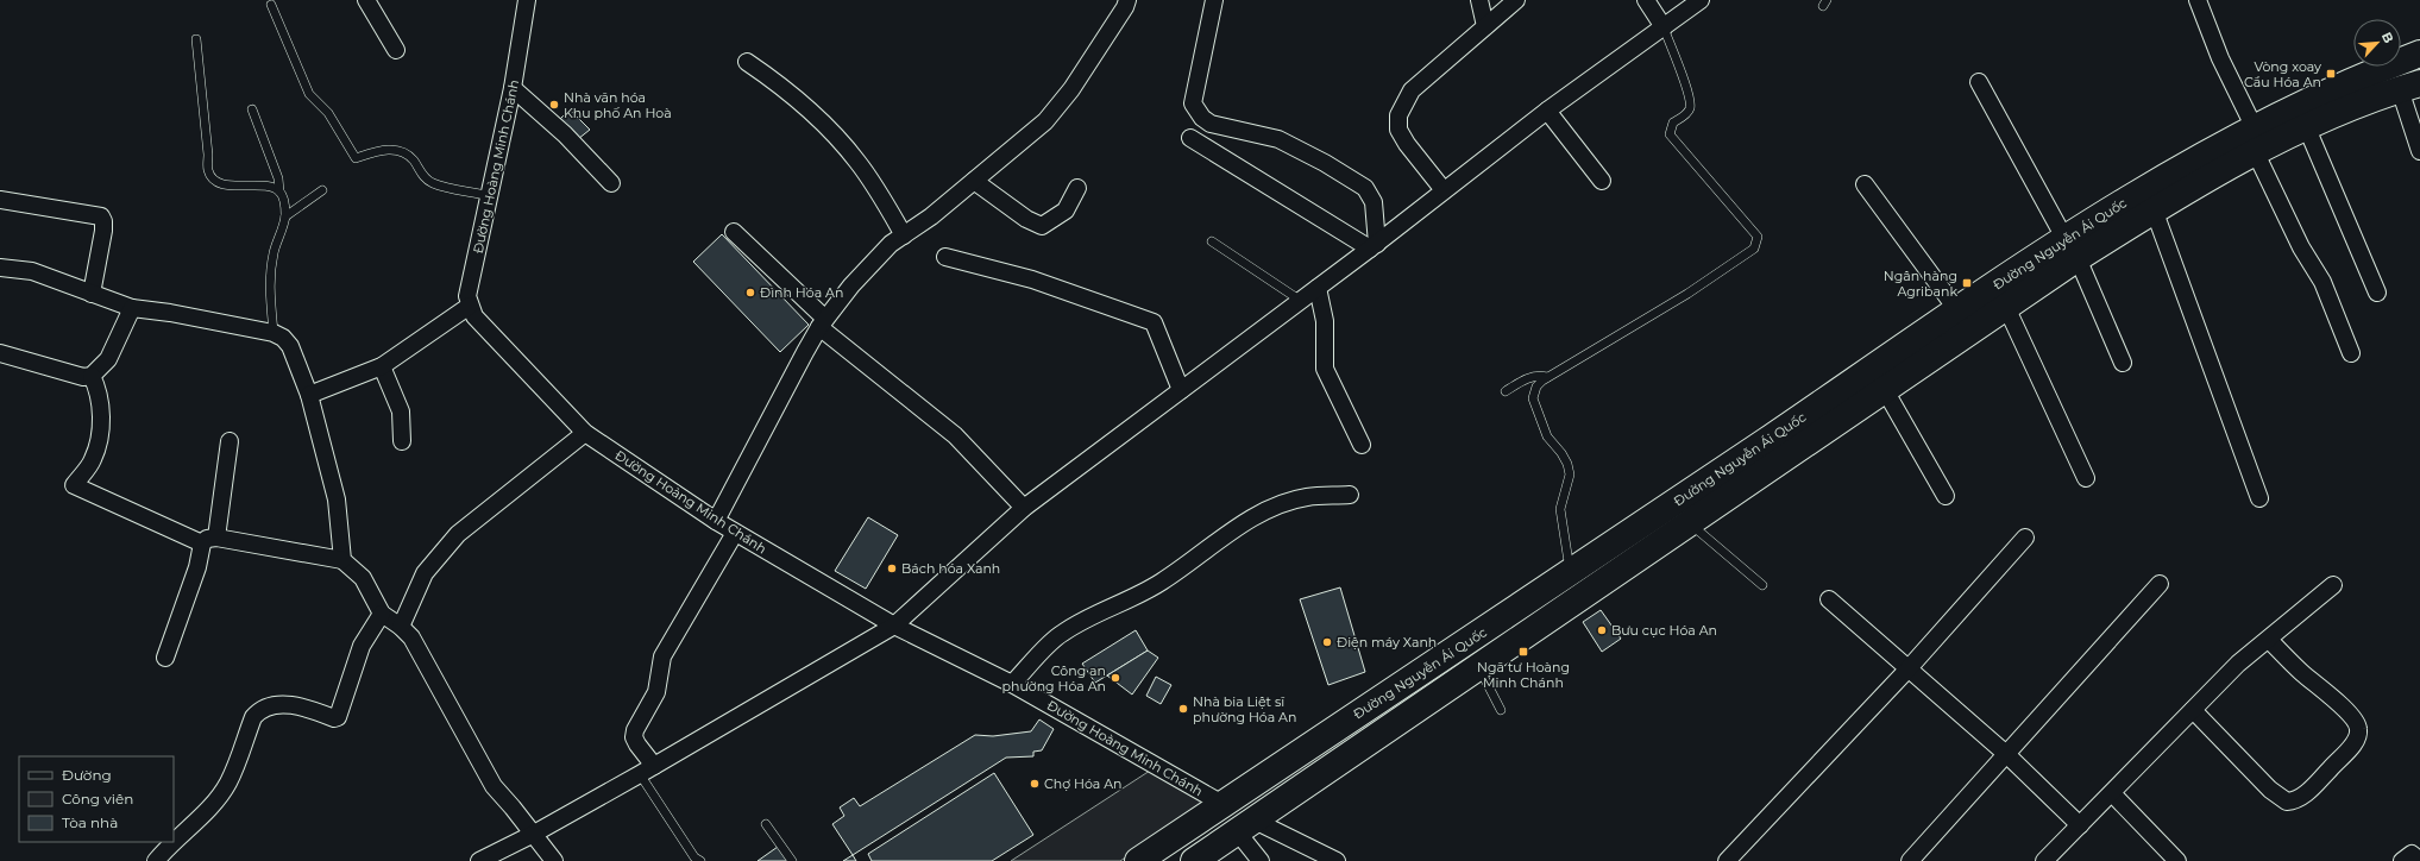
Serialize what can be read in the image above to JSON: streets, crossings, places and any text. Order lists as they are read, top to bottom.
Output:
{
  "streets": {
    "main road": ["Đường Nguyễn Ái Quốc"],
    "street": ["Đường Hoàng Minh Chánh"]
  },
  "crossings": [
    ["Đường Hoàng Minh Chánh", "Đường Nguyễn Ái Quốc"]
  ],
  "places": {
    "transit": ["Vòng xoay Cầu Hóa An", "Ngân hàng Agribank", "Ngã tư Hoàng Minh Chánh"],
    "other": [
      "Nhà văn hóa Khu phố An Hoà",
      "Đình Hóa An",
      "Bách hóa Xanh",
      "Bưu cục Hóa An",
      "Điện máy Xanh",
      "Công an phường Hóa An",
      "Nhà bia Liệt sĩ phường Hóa An",
      "Chợ Hóa An"
    ]
  },
  "legend": ["Đường", "Công viên", "Tòa nhà"],
  "north": "top right"
}
